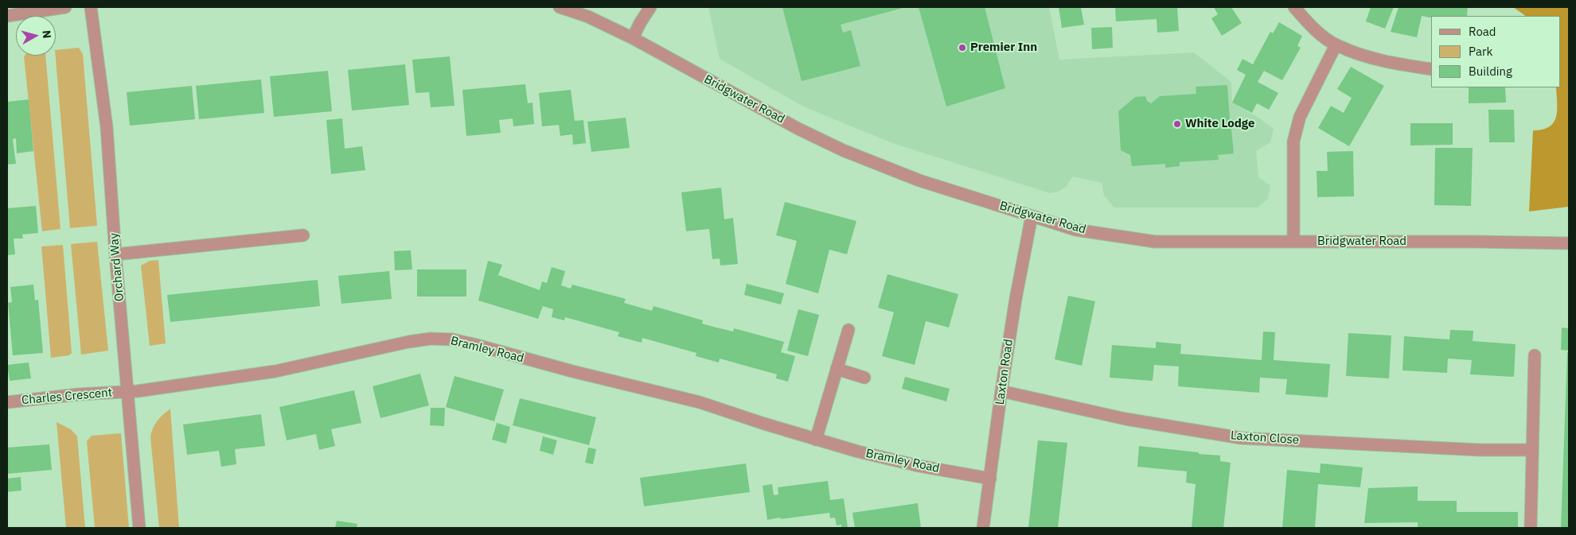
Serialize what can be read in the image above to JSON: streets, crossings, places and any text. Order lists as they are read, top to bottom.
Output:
{
  "streets": {
    "street": [
      "Bridgwater Road",
      "Orchard Way",
      "Bramley Road",
      "Laxton Road",
      "Charles Crescent",
      "Laxton Close"
    ]
  },
  "crossings": [
    ["Bridgwater Road", "Laxton Road"],
    ["Orchard Way", "Bramley Road"],
    ["Orchard Way", "Charles Crescent"],
    ["Bramley Road", "Laxton Road"],
    ["Bramley Road", "Charles Crescent"],
    ["Laxton Road", "Laxton Close"]
  ],
  "places": ["Premier Inn", "White Lodge"],
  "legend": ["Road", "Park", "Building"],
  "north": "right"
}
